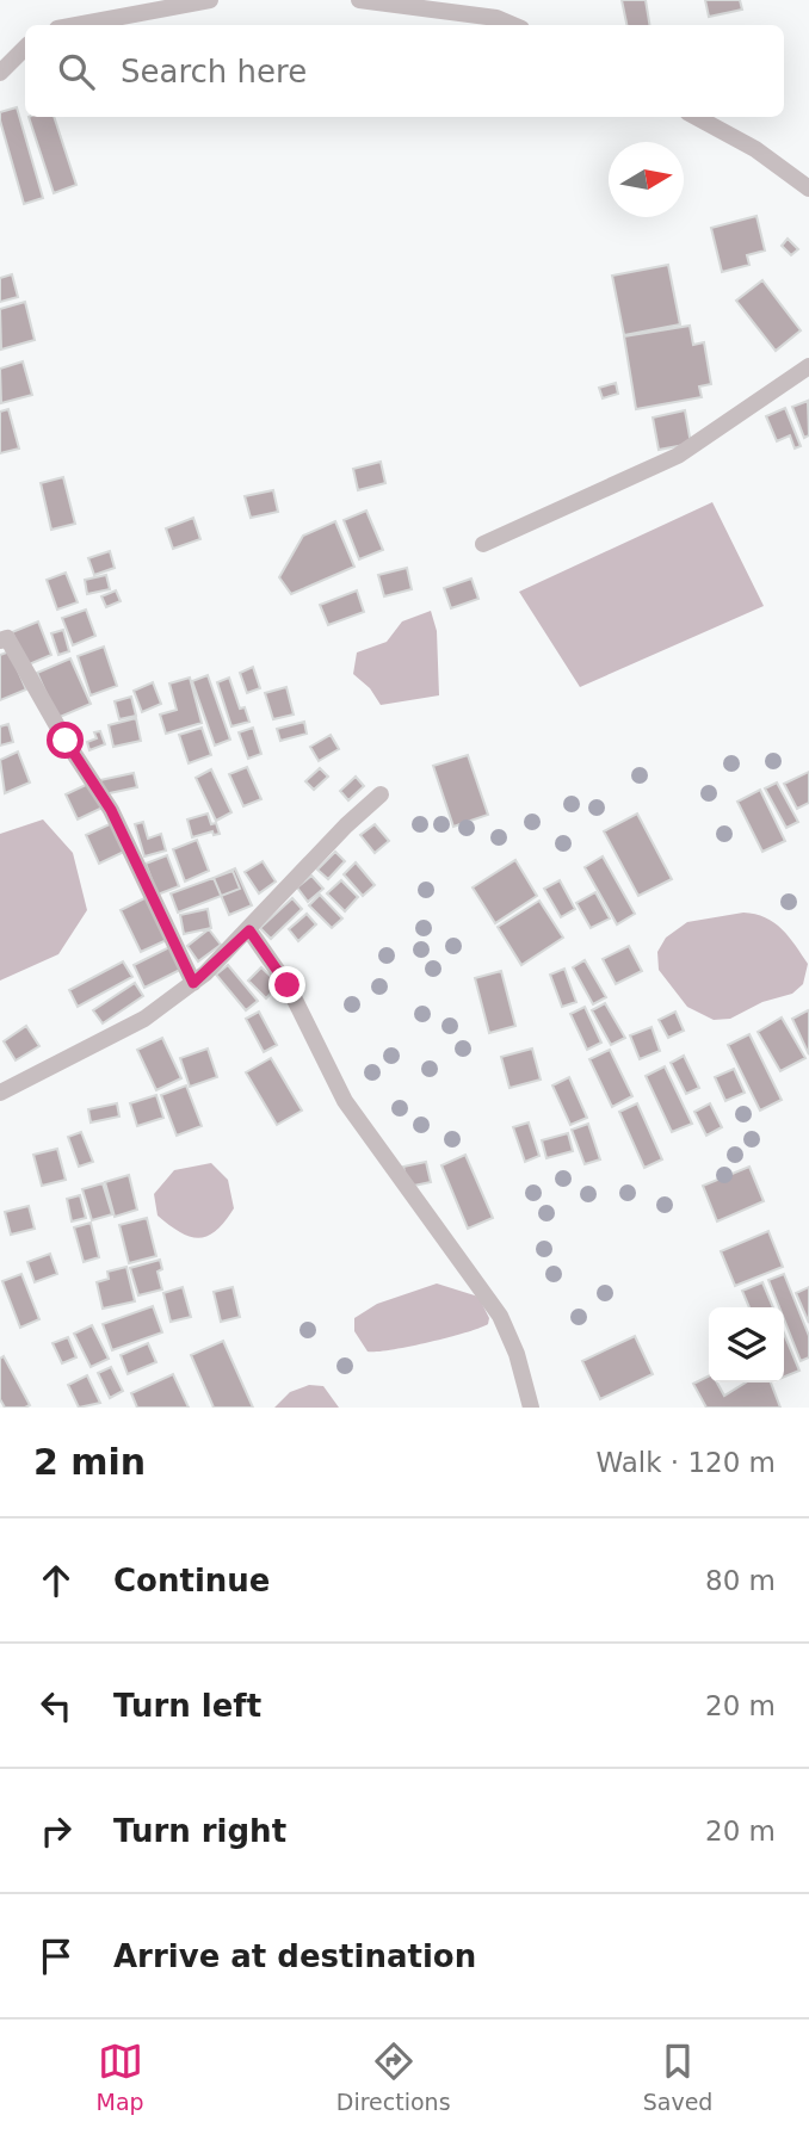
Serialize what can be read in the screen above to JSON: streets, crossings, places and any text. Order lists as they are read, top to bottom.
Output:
{
  "north": "right",
  "page": {
    "search": "Search here",
    "heading": ["2 min", "Walk · 120 m"],
    "list": [
      ["Continue", "80 m"],
      ["Turn left", "20 m"],
      ["Turn right", "20 m"],
      "Arrive at destination"
    ],
    "nav": ["Map", "Directions", "Saved"]
  }
}
